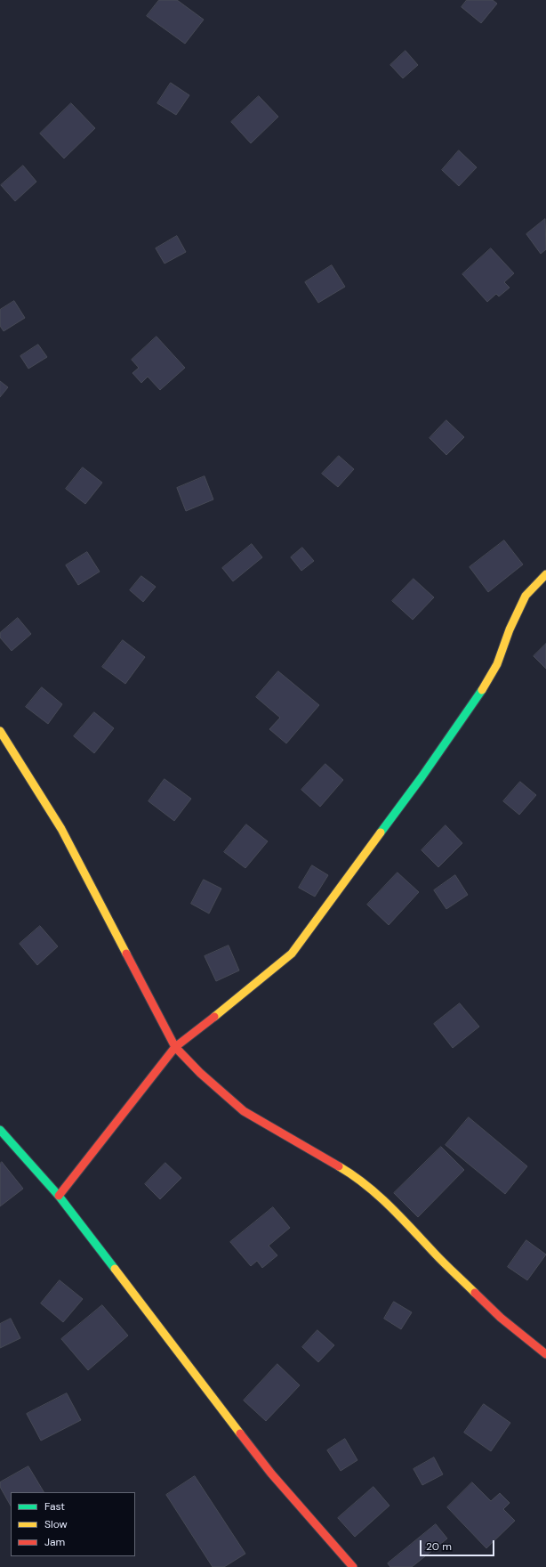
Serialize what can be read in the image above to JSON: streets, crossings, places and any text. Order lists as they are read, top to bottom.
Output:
{
  "legend": ["Fast", "Slow", "Jam"],
  "scale_bar": "20 m"
}
